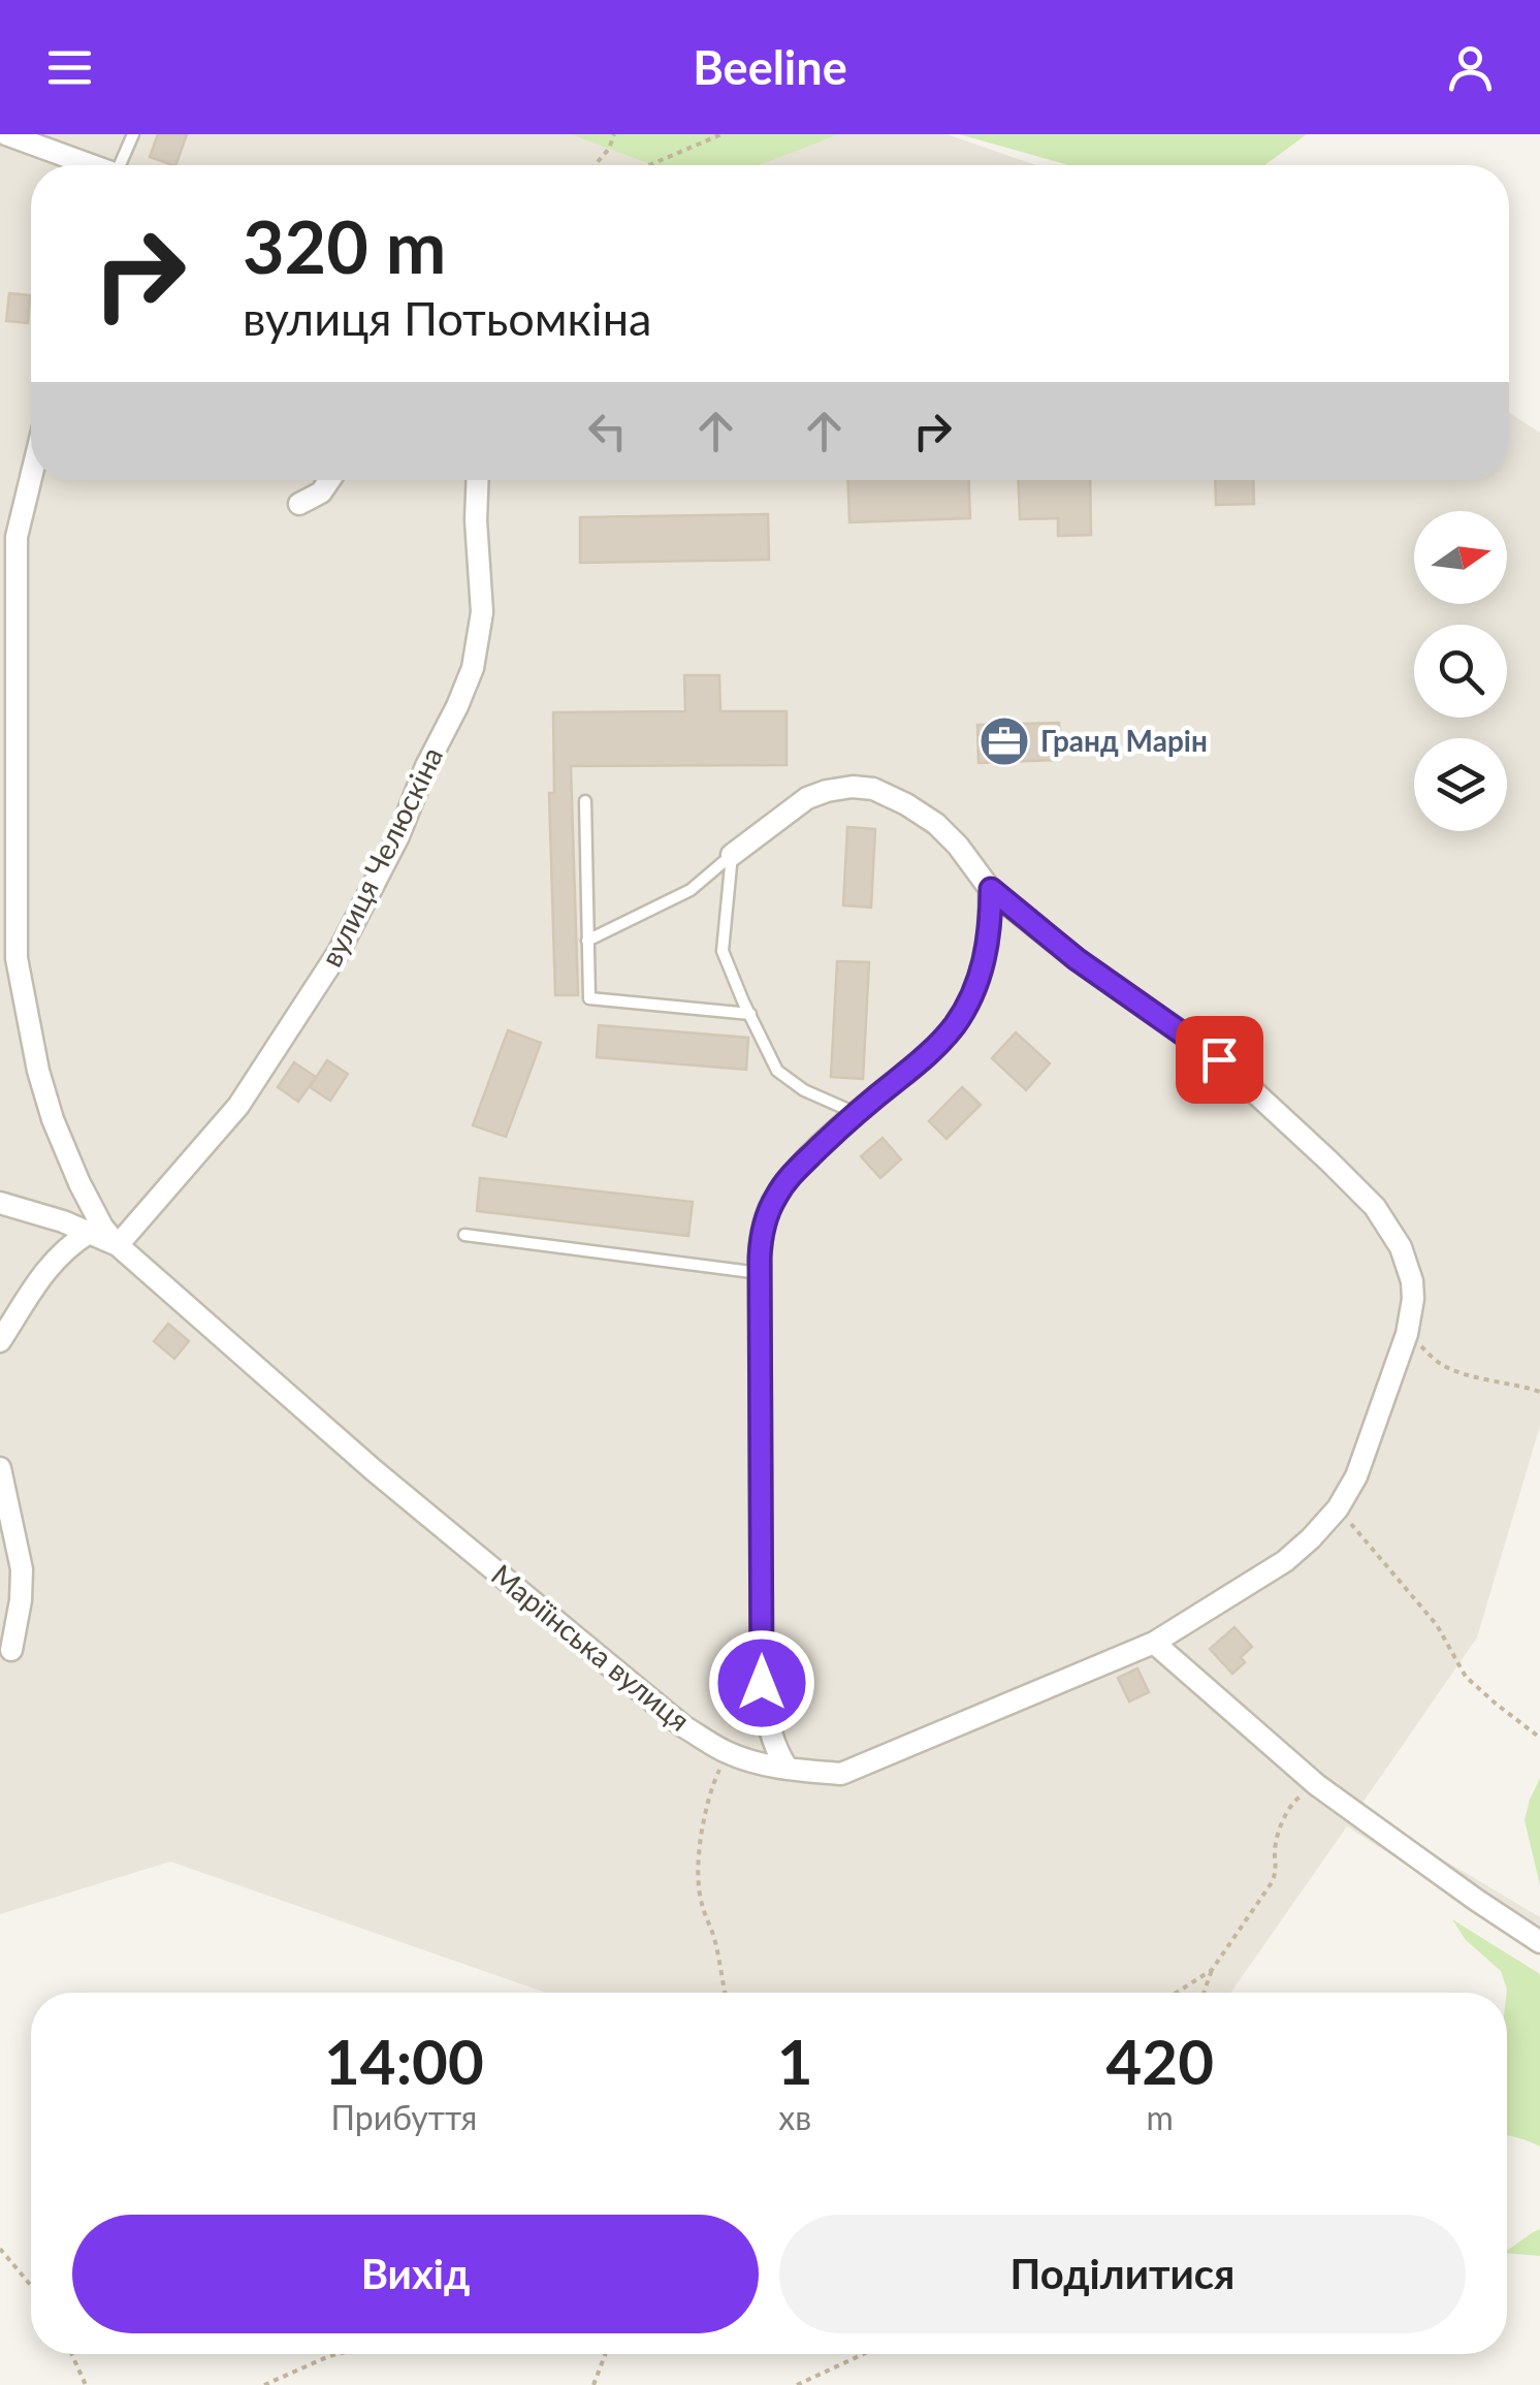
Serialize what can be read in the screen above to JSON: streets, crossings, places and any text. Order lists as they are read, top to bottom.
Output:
{
  "streets": {
    "street": ["вулиця Челюскіна", "Маріїнська вулиця"]
  },
  "crossings": [
    ["вулиця Челюскіна", "Маріїнська вулиця"]
  ],
  "places": {
    "office": ["Гранд Марін"]
  },
  "north": "right",
  "page": {
    "header": "Beeline",
    "turn": ["320 m", "вулиця Потьомкіна"],
    "eta": [
      "14:00",
      "Прибуття",
      "1",
      "хв",
      "420",
      "m"
    ],
    "buttons": ["Вихід", "Поділитися"]
  }
}
